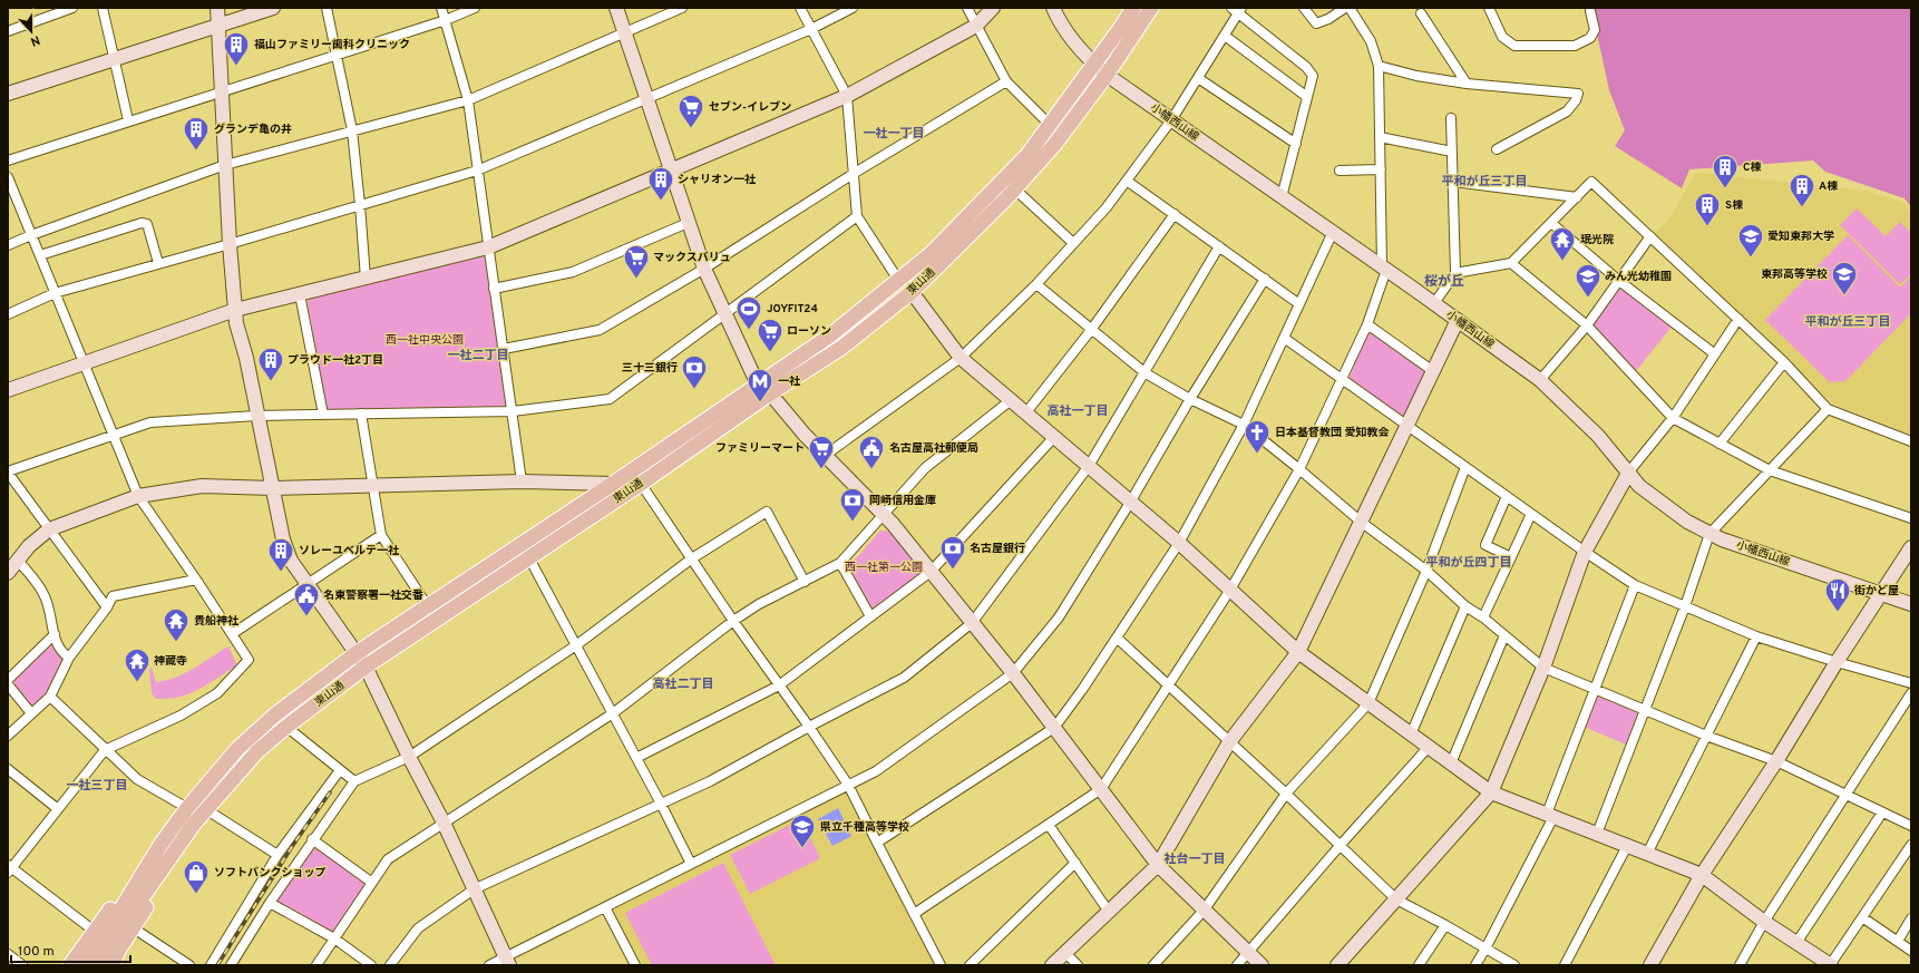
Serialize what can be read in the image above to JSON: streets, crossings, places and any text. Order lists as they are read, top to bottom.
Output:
{
  "streets": {
    "main road": ["東山通"],
    "street": ["小幡西山線"]
  },
  "crossings": [
    ["小幡西山線", "東山通"]
  ],
  "districts": [
    "一社一丁目",
    "平和が丘三丁目",
    "桜が丘",
    "平和が丘三丁目",
    "一社二丁目",
    "高社一丁目",
    "平和が丘四丁目",
    "高社二丁目",
    "一社三丁目",
    "社台一丁目"
  ],
  "parks": ["西一社中央公園", "西一社第一公園"],
  "places": {
    "building": [
      "福山ファミリー歯科クリニック",
      "グランデ亀の井",
      "C棟",
      "シャリオン一社",
      "A棟",
      "S棟",
      "プラウド一社2丁目",
      "ソレーユベルテ一社"
    ],
    "supermarket": [
      "セブン-イレブン",
      "マックスバリュ",
      "ローソン",
      "ファミリーマート"
    ],
    "school or university": [
      "愛知東邦大学",
      "東邦高等学校",
      "みん光幼稚園",
      "県立千種高等学校"
    ],
    "temple": ["珉光院", "貴船神社", "神藏寺"],
    "sports": ["JOYFIT24"],
    "bank": ["三十三銀行", "岡崎信用金庫", "名古屋銀行"],
    "metro station": ["一社"],
    "church": ["日本基督教団 愛知教会"],
    "public building": ["名古屋高社郵便局", "名東警察署一社交番"],
    "restaurant": ["街かど屋"],
    "shop": ["ソフトバンクショップ"]
  },
  "scale_bar": "100 m",
  "north": "bottom"
}
